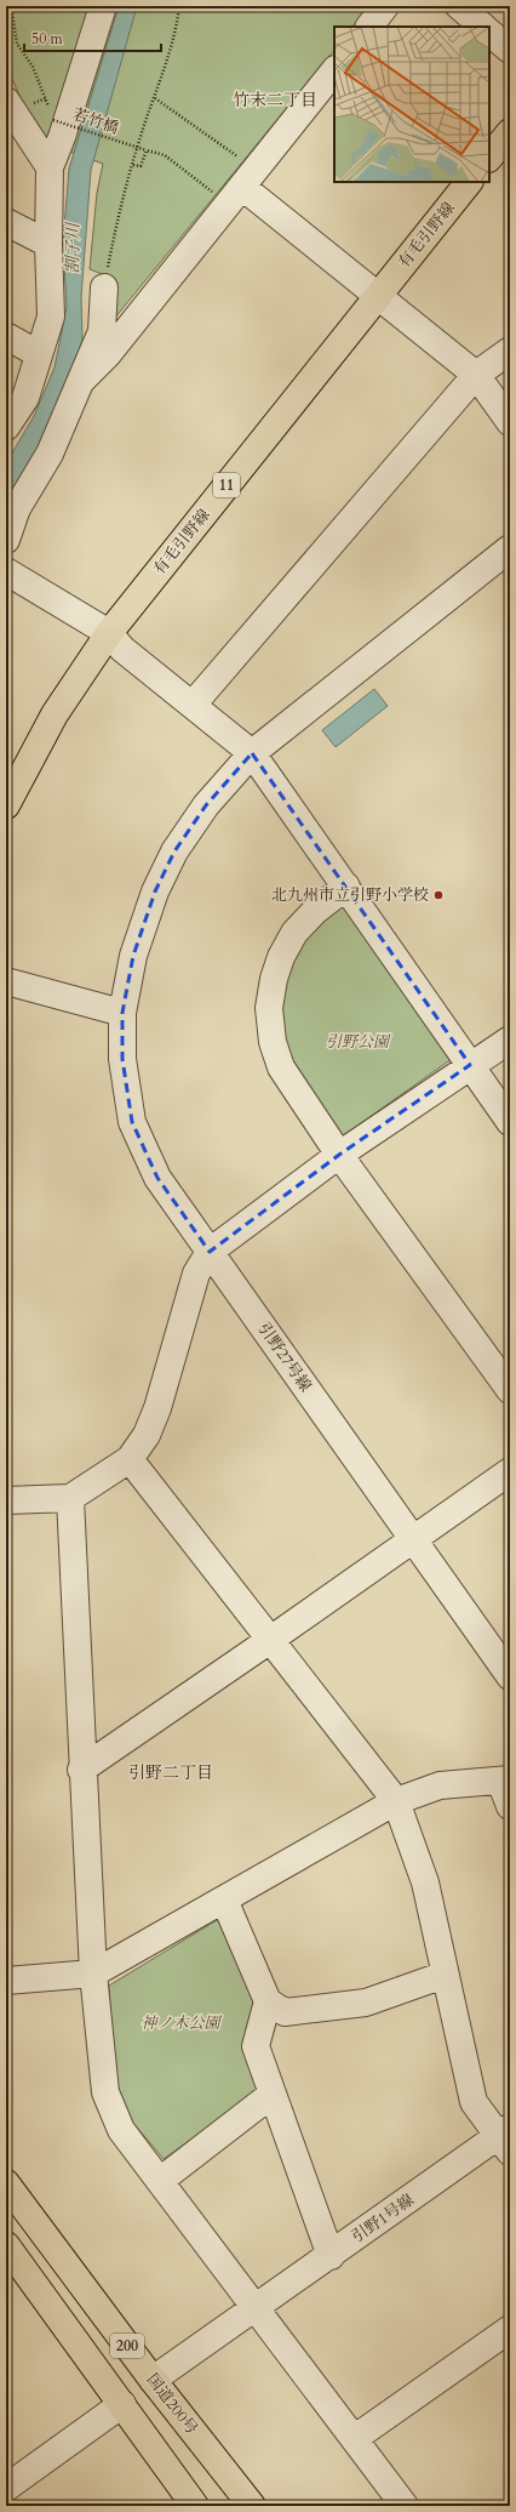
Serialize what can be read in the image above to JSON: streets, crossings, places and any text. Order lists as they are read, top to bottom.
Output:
{
  "streets": {
    "main road": [
      "有毛引野線",
      "11",
      "200",
      "国道200号"
    ],
    "street": ["引野27号線", "引野1号線"],
    "path": ["若竹橋"]
  },
  "crossings": [
    ["引野1号線", "200"],
    ["引野1号線", "国道200号"],
    ["200", "国道200号"]
  ],
  "districts": ["竹末二丁目", "引野二丁目"],
  "water": ["割子川"],
  "parks": ["引野公園", "神ノ木公園"],
  "places": ["北九州市立引野小学校"],
  "scale_bar": "50 m"
}
